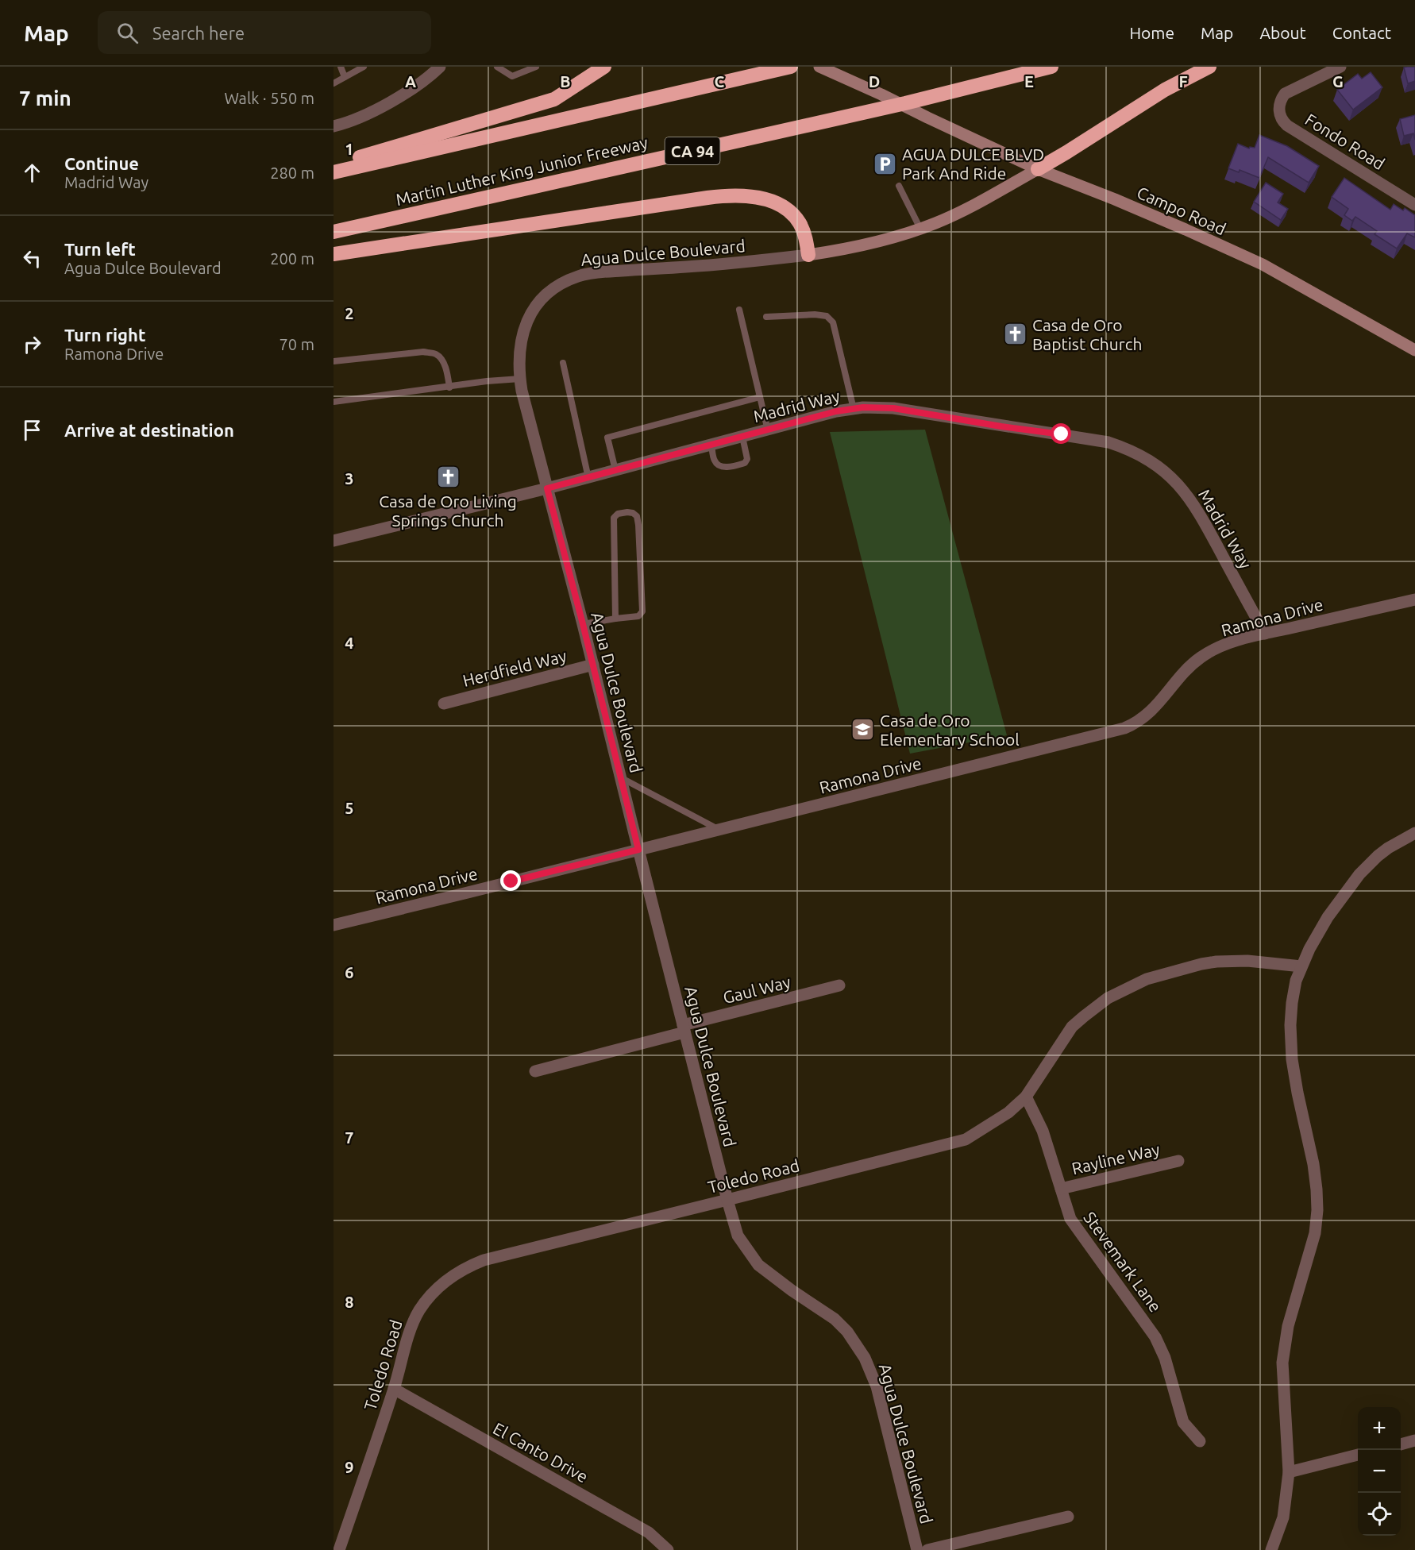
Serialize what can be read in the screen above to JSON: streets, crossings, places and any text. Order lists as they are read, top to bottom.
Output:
{
  "streets": {
    "highway": ["CA 94", "Martin Luther King Junior Freeway"],
    "main road": ["Campo Road", "Agua Dulce Boulevard"],
    "street": [
      "Fondo Road",
      "Madrid Way",
      "Ramona Drive",
      "Herdfield Way",
      "Gaul Way",
      "Rayline Way",
      "Toledo Road",
      "Stevemark Lane",
      "El Canto Drive"
    ]
  },
  "crossings": [
    ["Campo Road", "Agua Dulce Boulevard"],
    ["Agua Dulce Boulevard", "Madrid Way"],
    ["Agua Dulce Boulevard", "Ramona Drive"],
    ["Agua Dulce Boulevard", "Herdfield Way"],
    ["Agua Dulce Boulevard", "Gaul Way"],
    ["Agua Dulce Boulevard", "Toledo Road"],
    ["Madrid Way", "Ramona Drive"],
    ["Rayline Way", "Stevemark Lane"],
    ["Toledo Road", "Stevemark Lane"],
    ["Toledo Road", "El Canto Drive"]
  ],
  "places": {
    "parking": ["AGUA DULCE BLVD Park And Ride"],
    "church": ["Casa de Oro Baptist Church", "Casa de Oro Living Springs Church"],
    "school or university": ["Casa de Oro Elementary School"]
  },
  "page": {
    "header": "Map",
    "search": "Search here",
    "nav": [
      "Home",
      "Map",
      "About",
      "Contact"
    ],
    "heading": ["7 min", "Walk · 550 m"],
    "list": [
      ["Continue", "Madrid Way", "280 m"],
      ["Turn left", "Agua Dulce Boulevard", "200 m"],
      ["Turn right", "Ramona Drive", "70 m"],
      "Arrive at destination"
    ],
    "map_buttons": ["+", "−"]
  },
  "grid": {
    "columns": [
      "A",
      "B",
      "C",
      "D",
      "E",
      "F",
      "G"
    ],
    "rows": [
      "1",
      "2",
      "3",
      "4",
      "5",
      "6",
      "7",
      "8",
      "9"
    ]
  }
}
